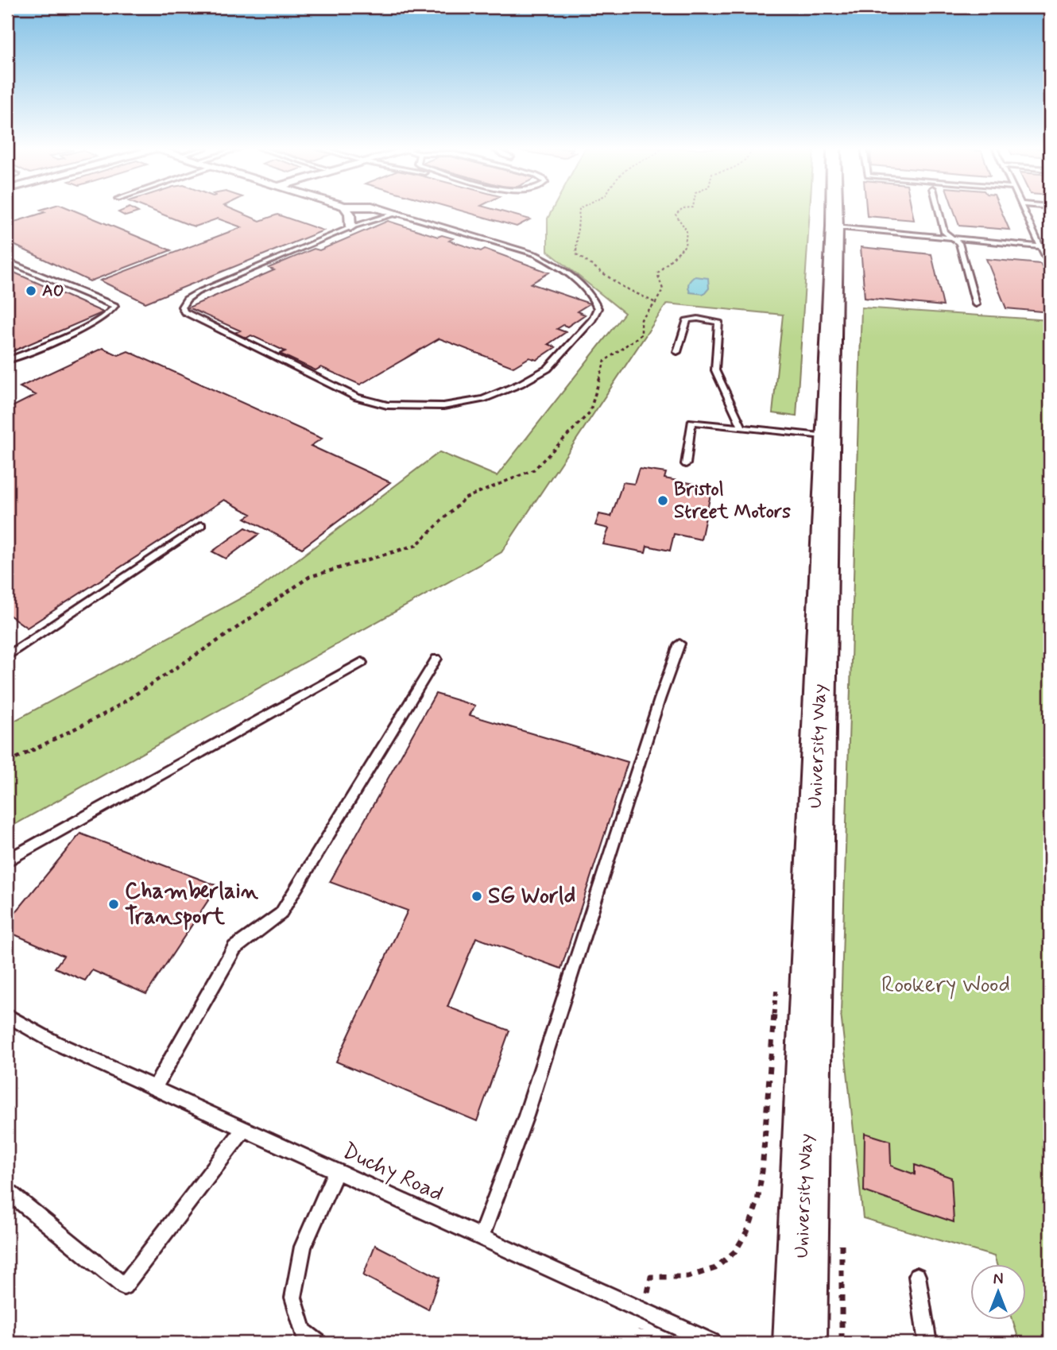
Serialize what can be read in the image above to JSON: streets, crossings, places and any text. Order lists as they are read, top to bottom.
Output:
{
  "streets": {
    "highway": ["University Way"],
    "lane": ["Duchy Road"]
  },
  "parks": ["Rookery Wood"],
  "places": [
    "AO",
    "Bristol Street Motors",
    "SG World",
    "Chamberlain Transport"
  ],
  "north": "top"
}
